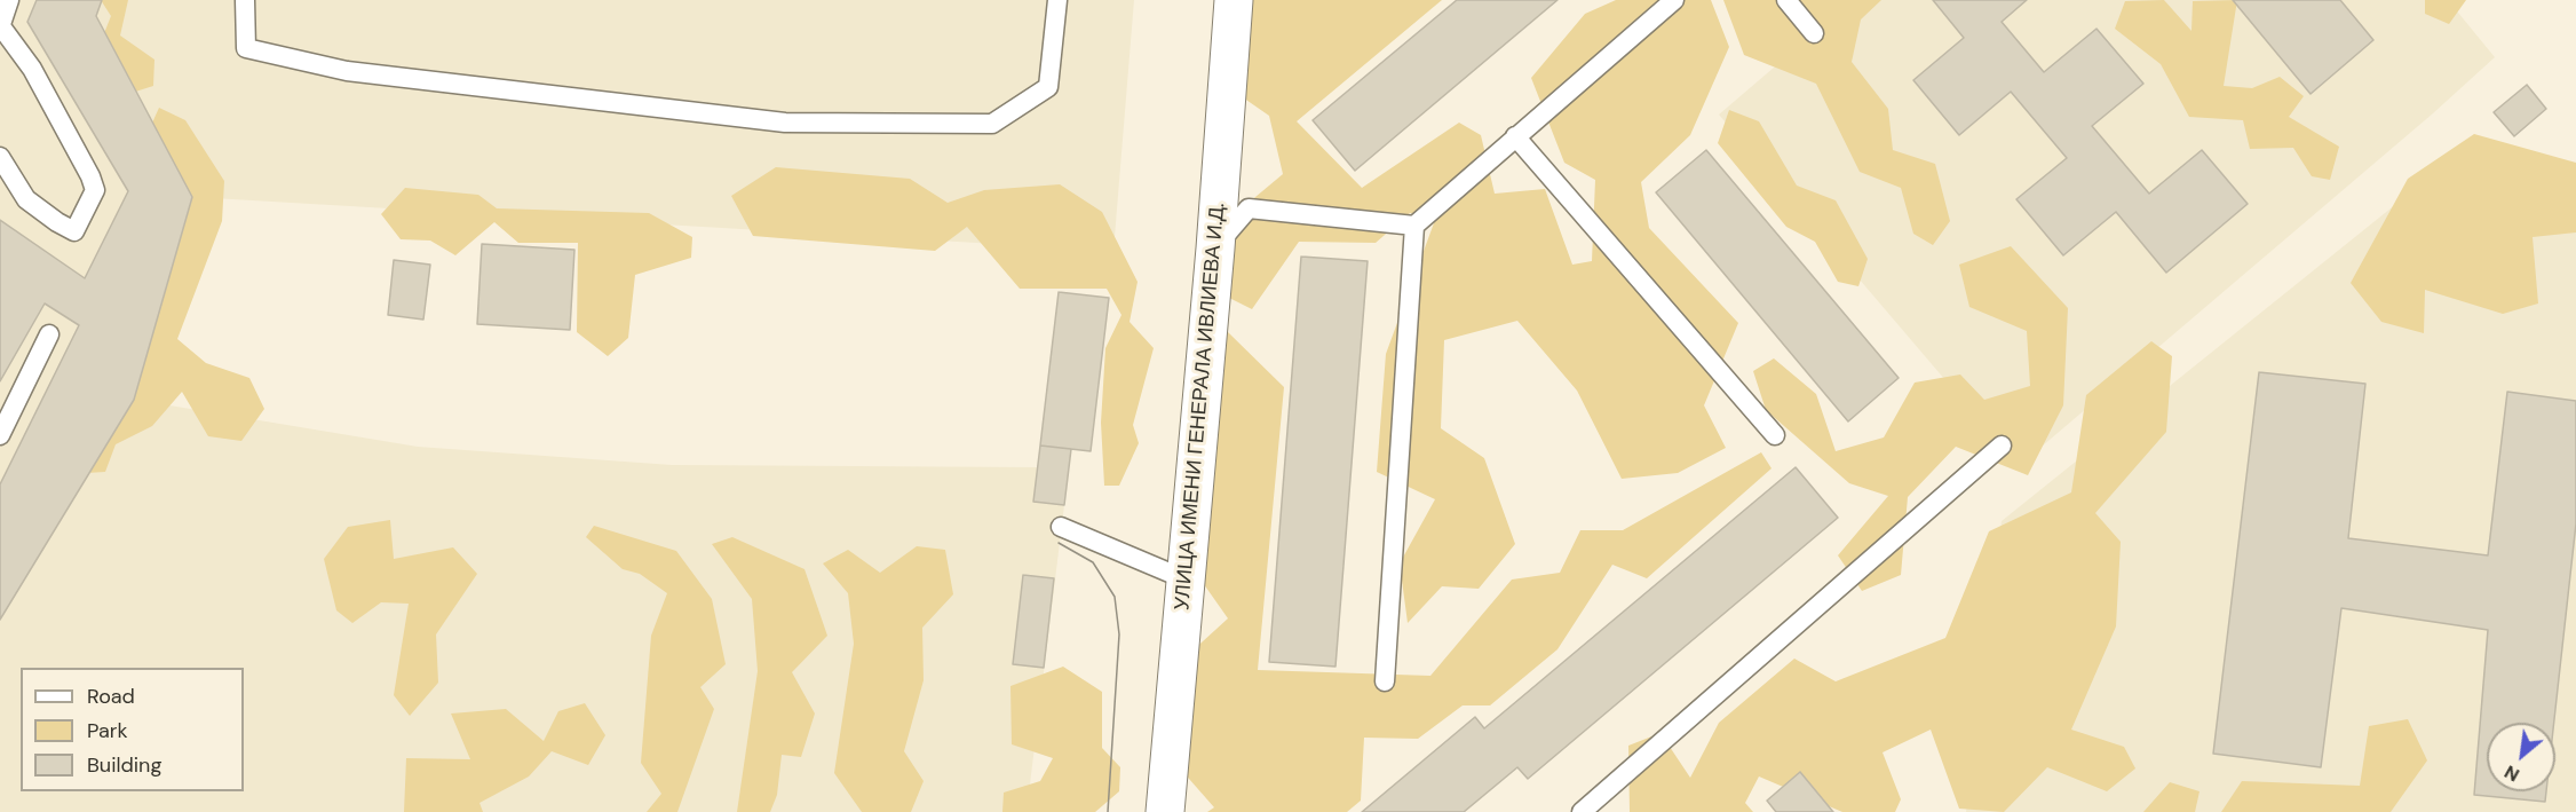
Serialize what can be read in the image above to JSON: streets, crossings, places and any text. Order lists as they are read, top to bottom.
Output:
{
  "streets": {
    "street": ["УЛИЦА ИМЕНИ ГЕНЕРАЛА ИВЛИЕВА И.Д."]
  },
  "legend": ["Road", "Park", "Building"],
  "north": "bottom left"
}
